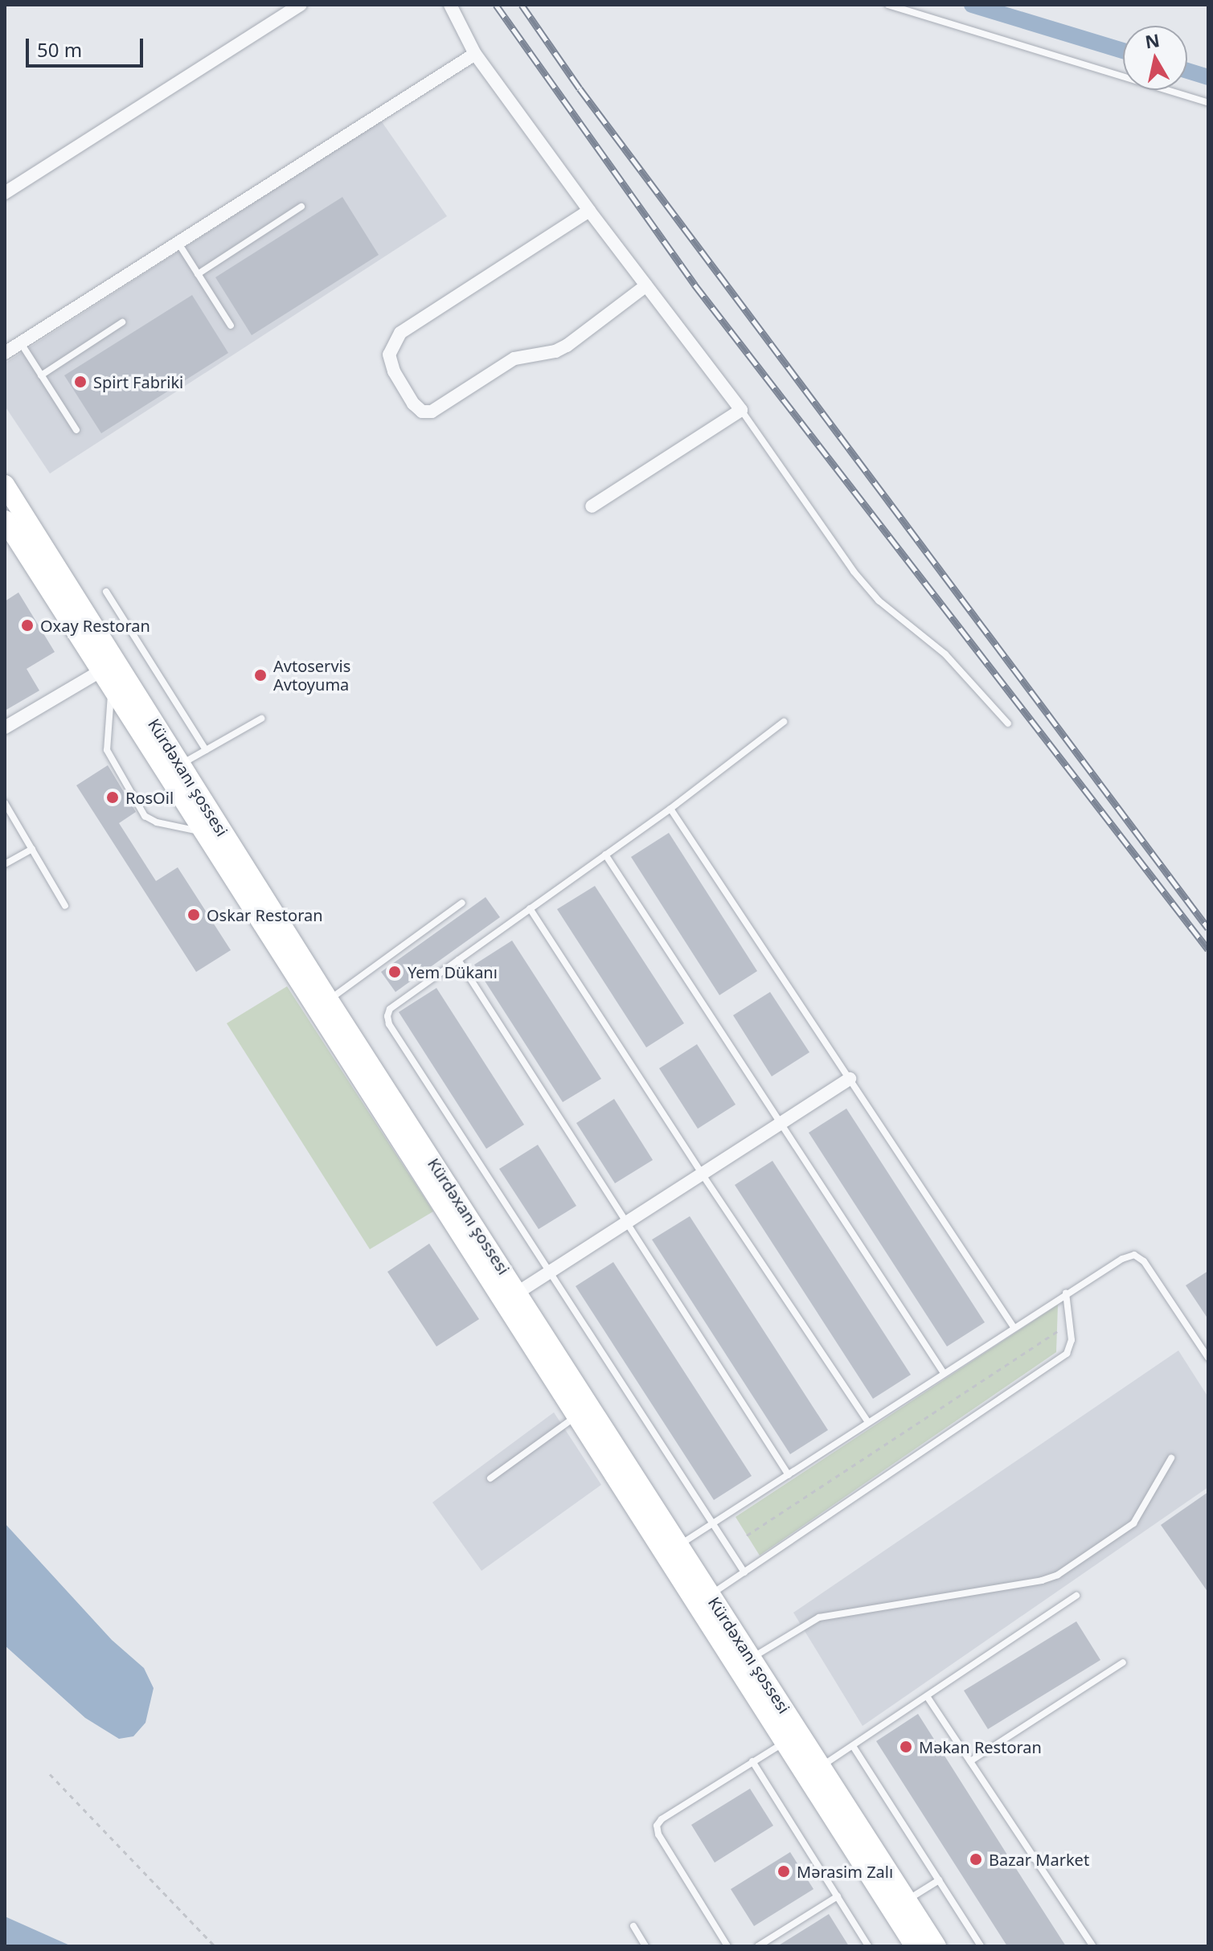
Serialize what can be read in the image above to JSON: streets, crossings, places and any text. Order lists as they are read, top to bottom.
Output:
{
  "streets": {
    "main road": ["Kürdəxanı şossesi"]
  },
  "places": [
    "Spirt Fabriki",
    "Oxay Restoran",
    "Avtoservis Avtoyuma",
    "RosOil",
    "Oskar Restoran",
    "Yem Dükanı",
    "Məkan Restoran",
    "Bazar Market",
    "Mərasim Zalı"
  ],
  "scale_bar": "50 m",
  "north": "top"
}
